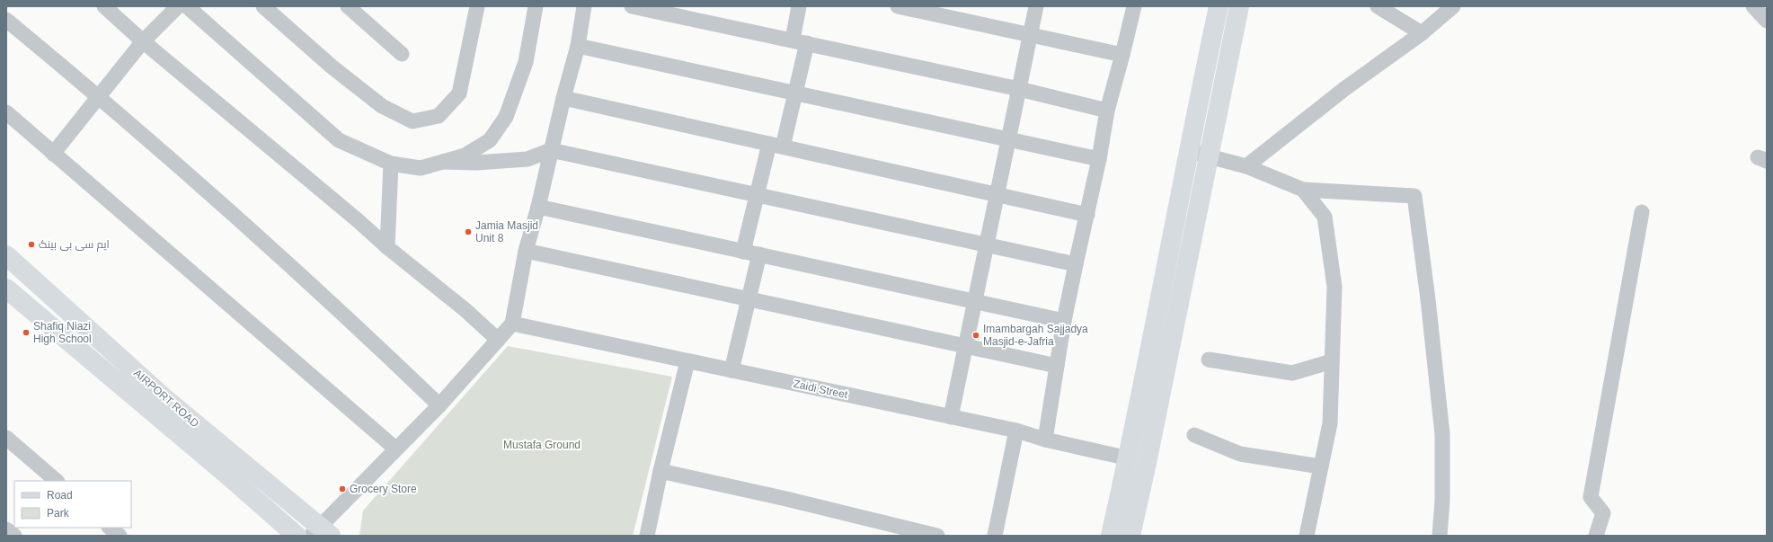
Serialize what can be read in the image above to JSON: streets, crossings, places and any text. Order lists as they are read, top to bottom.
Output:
{
  "streets": {
    "main road": ["AIRPORT ROAD"],
    "street": ["Zaidi Street"]
  },
  "parks": ["Mustafa Ground"],
  "places": [
    "Jamia Masjid Unit 8",
    "ایم سی بی بینک",
    "Shafiq Niazi High School",
    "Imambargah Sajjadya Masjid-e-Jafria",
    "Grocery Store"
  ],
  "legend": ["Road", "Park"]
}
